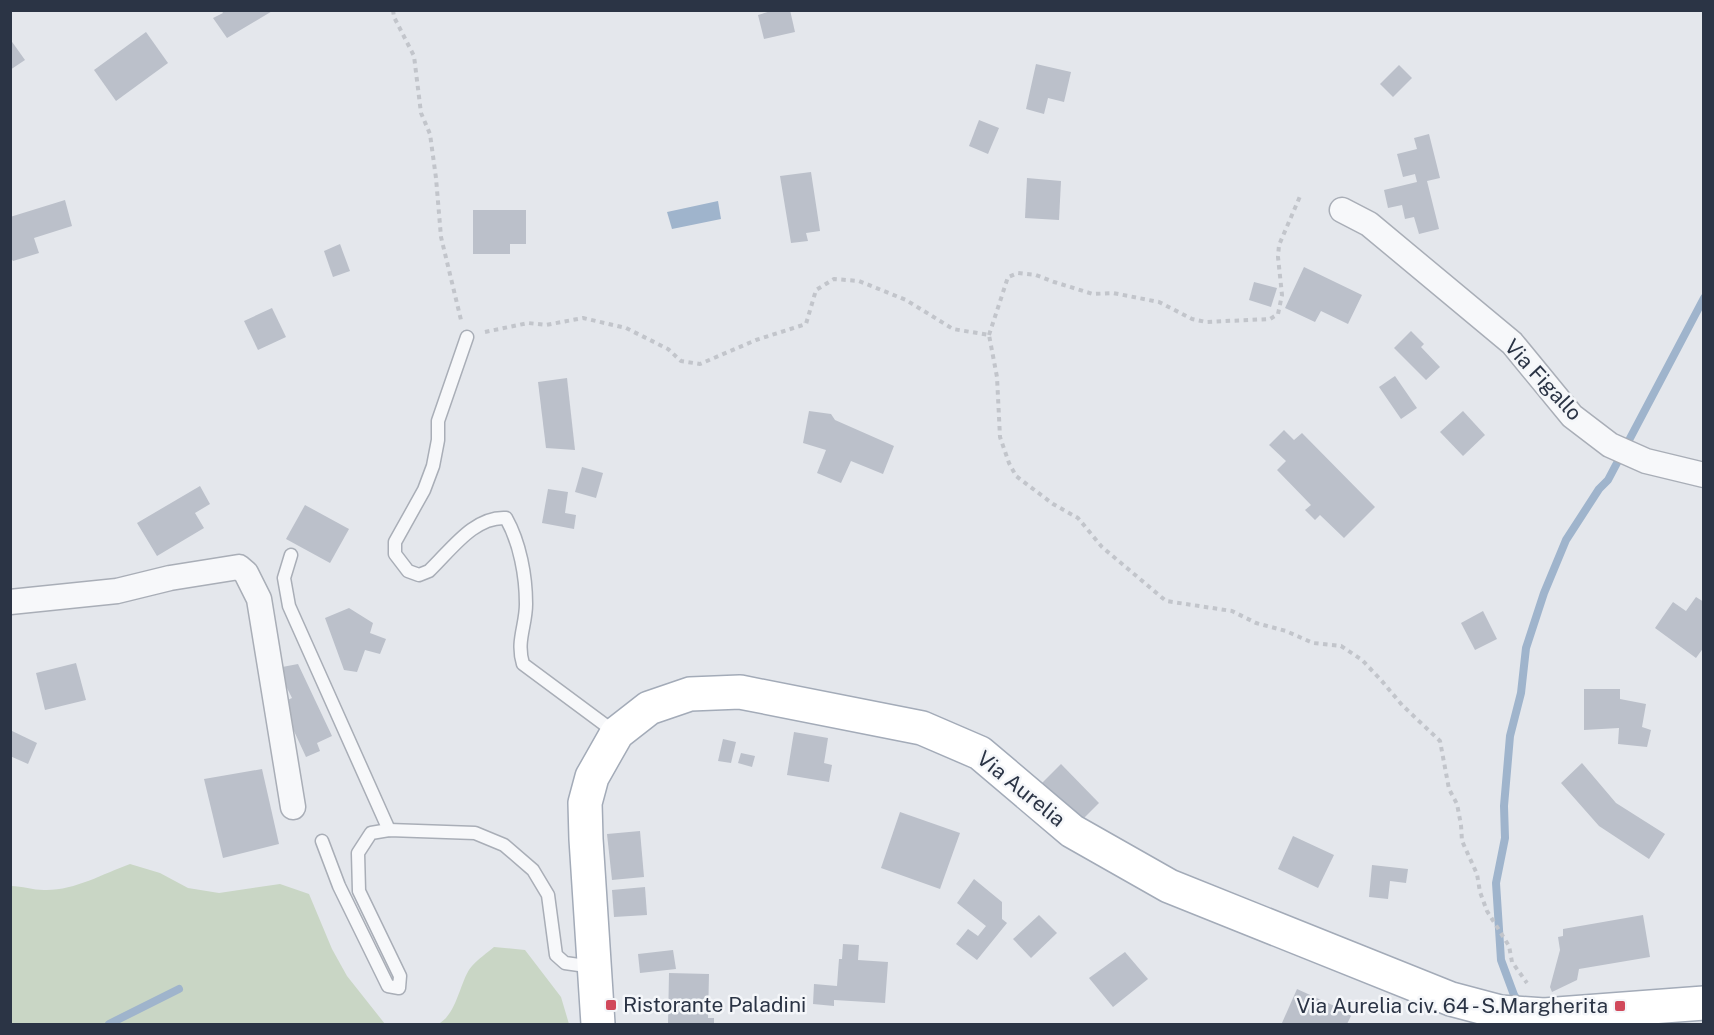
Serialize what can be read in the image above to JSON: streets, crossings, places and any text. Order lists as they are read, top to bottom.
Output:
{
  "streets": {
    "main road": ["Via Aurelia"],
    "street": ["Via Figallo"]
  },
  "places": {
    "transit": ["Ristorante Paladini", "Via Aurelia civ. 64 - S.Margherita"]
  }
}
